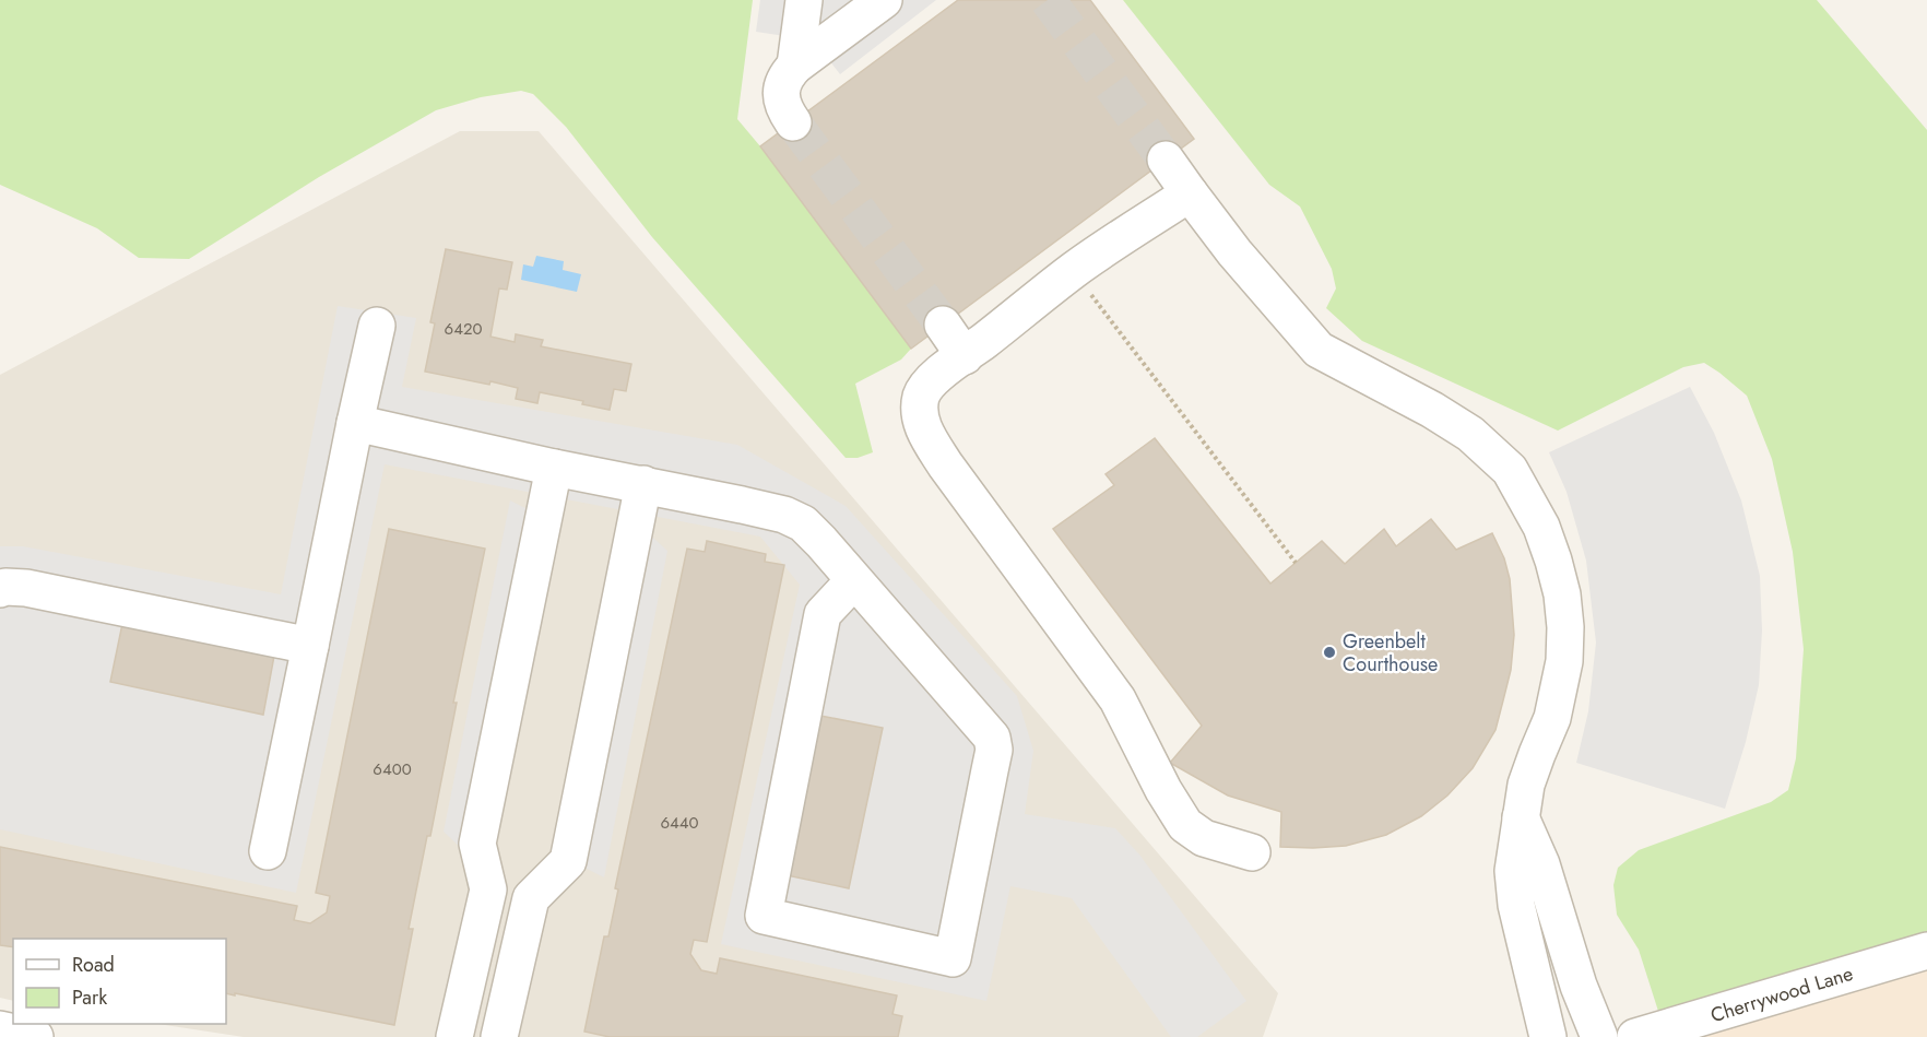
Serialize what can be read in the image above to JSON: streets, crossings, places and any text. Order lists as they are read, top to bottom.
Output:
{
  "streets": {
    "street": ["Cherrywood Lane"]
  },
  "places": ["Greenbelt Courthouse"],
  "house_numbers": ["6420", "6400", "6440"],
  "legend": ["Road", "Park"]
}
